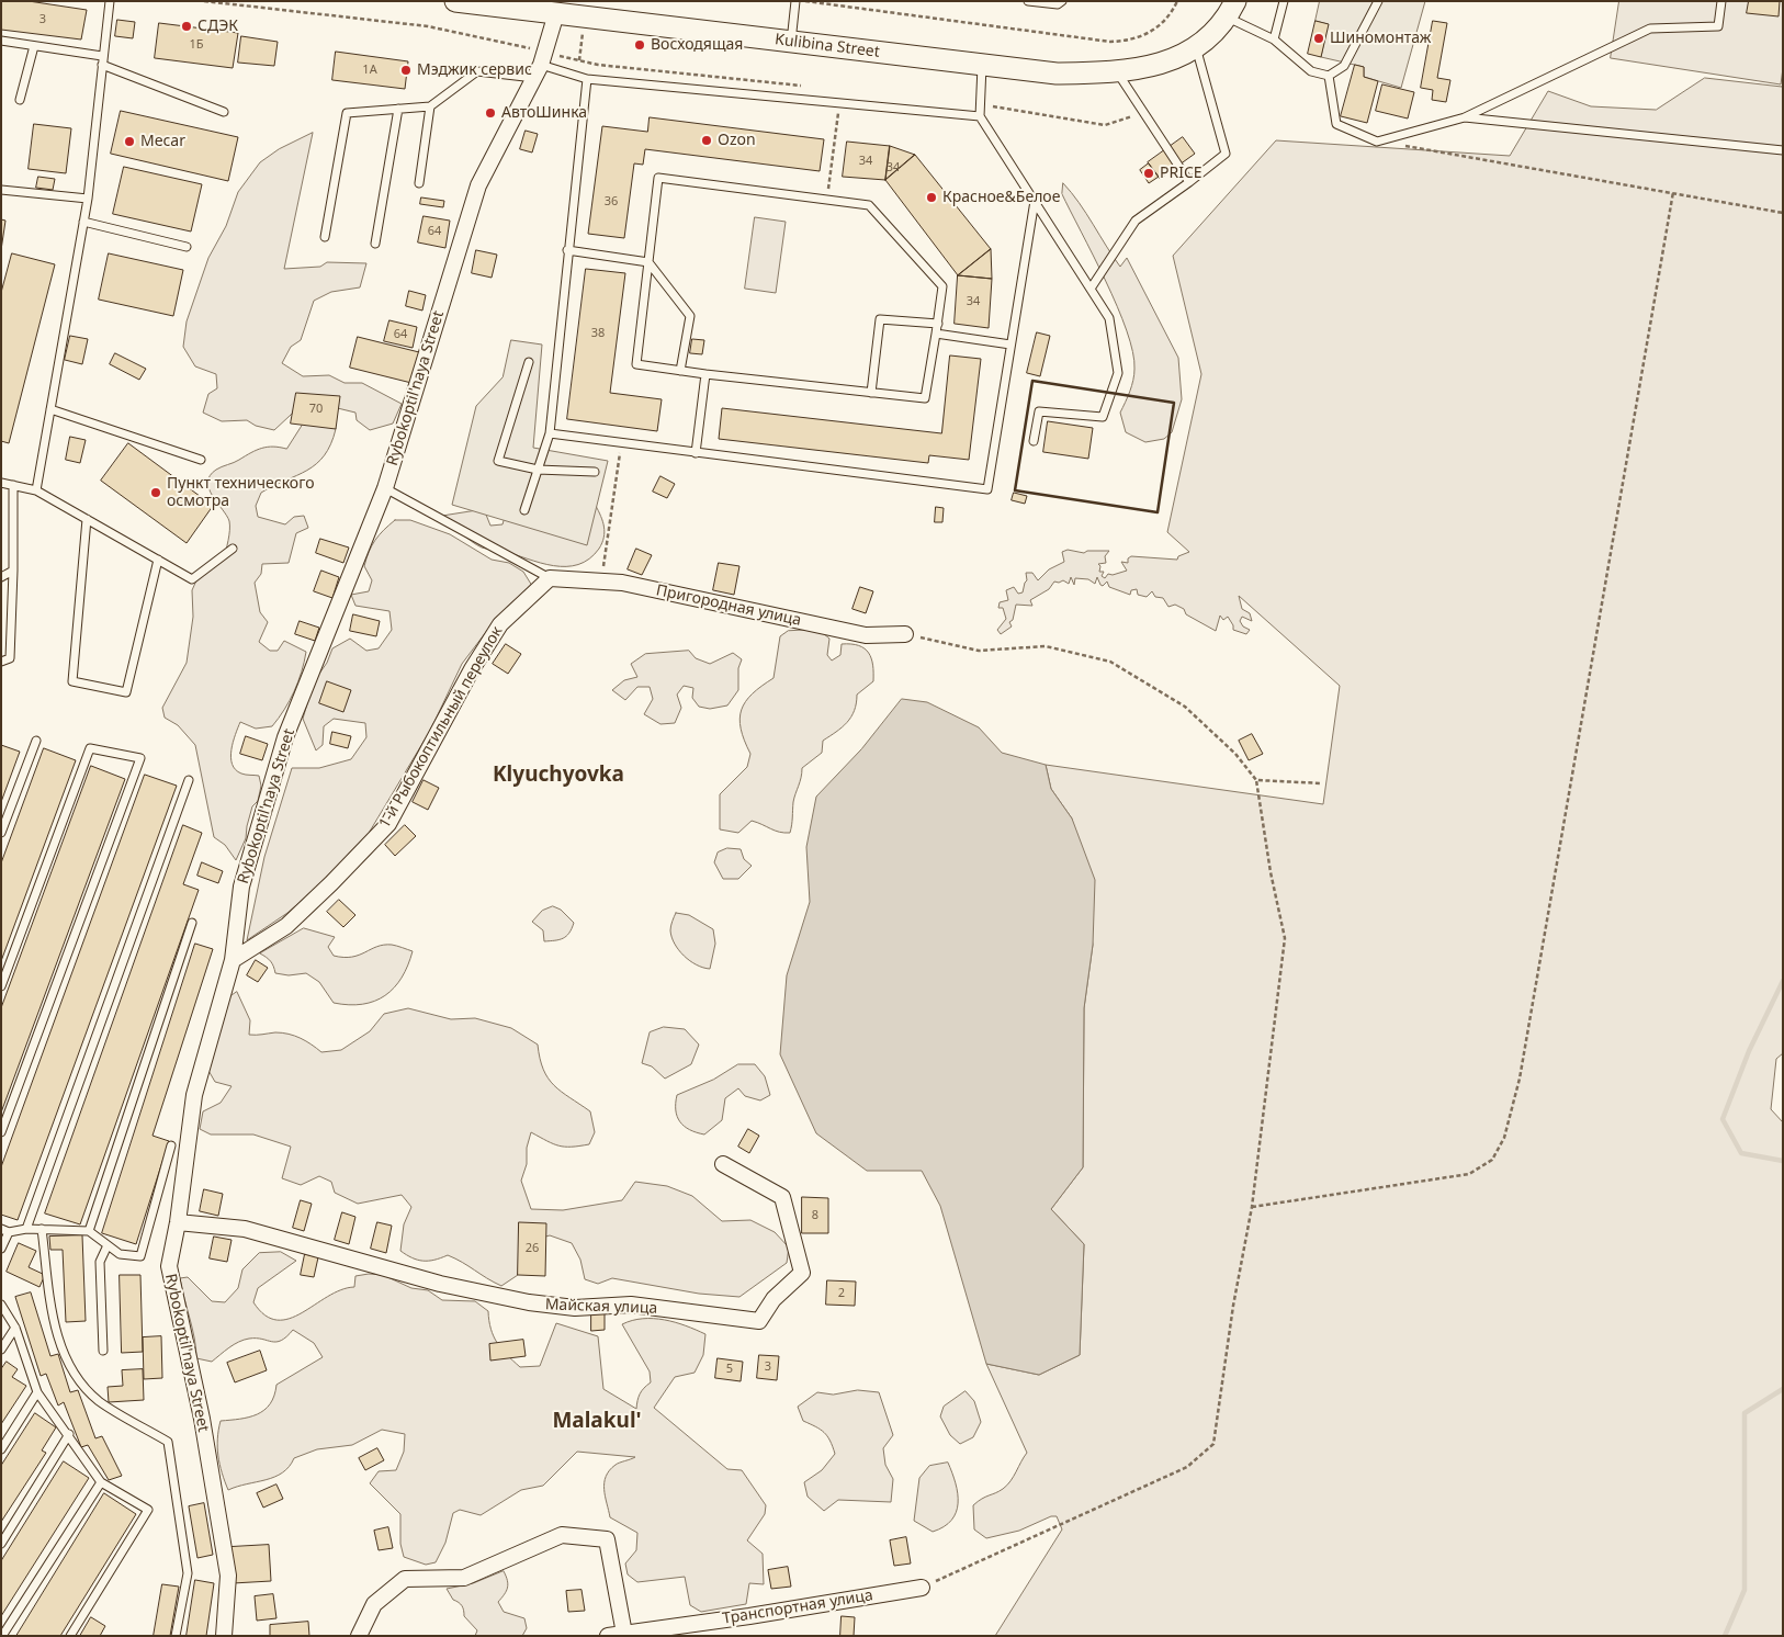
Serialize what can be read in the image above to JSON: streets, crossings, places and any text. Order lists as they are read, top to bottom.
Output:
{
  "streets": {
    "main road": ["Kulibina Street"],
    "street": [
      "Rybokoptil'naya Street",
      "Пригородная улица",
      "1-й Рыбокоптильный переулок",
      "Майская улица",
      "Транспортная улица"
    ]
  },
  "crossings": [
    ["Kulibina Street", "Rybokoptil'naya Street"],
    ["Rybokoptil'naya Street", "1-й Рыбокоптильный переулок"],
    ["Rybokoptil'naya Street", "Майская улица"],
    ["Пригородная улица", "1-й Рыбокоптильный переулок"]
  ],
  "districts": ["Klyuchyovka", "Malakul'"],
  "places": [
    "СДЭК",
    "Шиномонтаж",
    "Восходящая",
    "Мэджик сервис",
    "АвтоШинка",
    "Ozon",
    "Mecar",
    "PRICE",
    "Красное&Белое",
    "Пункт технического осмотра"
  ],
  "house_numbers": [
    "3",
    "1Б",
    "1А",
    "34",
    "34",
    "36",
    "64",
    "34",
    "38",
    "64",
    "70",
    "8",
    "26",
    "2",
    "3",
    "5"
  ]
}
